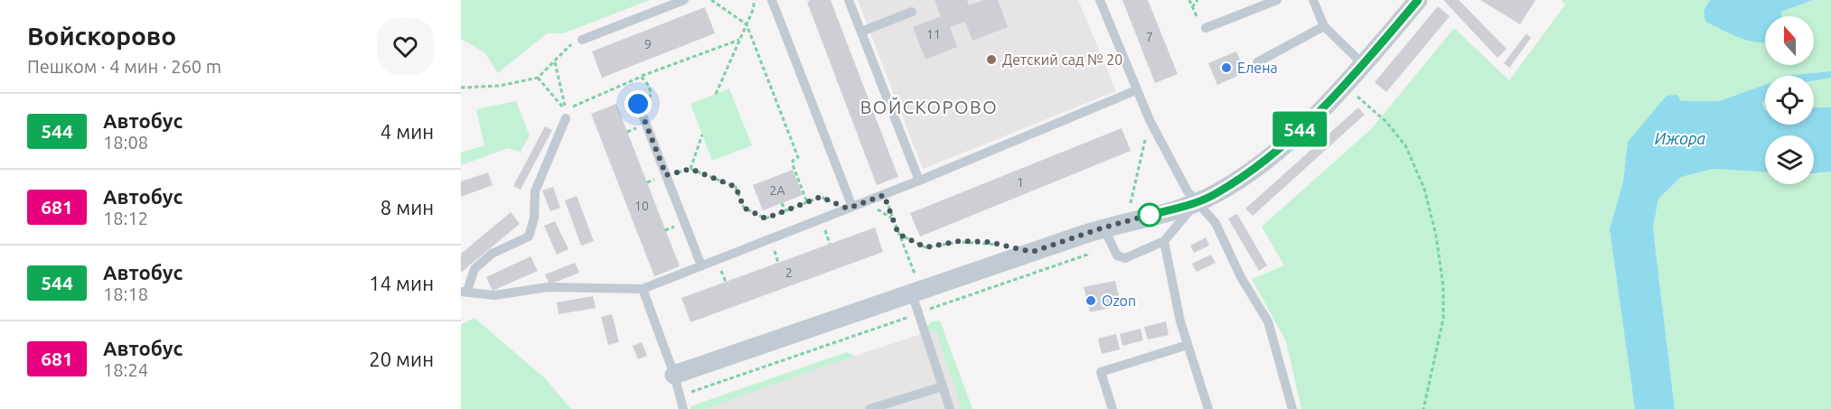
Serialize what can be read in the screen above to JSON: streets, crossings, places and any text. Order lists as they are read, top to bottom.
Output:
{
  "districts": ["ВОЙСКОРОВО"],
  "water": ["Ижора"],
  "places": ["Детский сад № 20", "Елена", "Ozon"],
  "lines": ["bus line 544"],
  "house_numbers": [
    "11",
    "7",
    "9",
    "1",
    "2А",
    "10",
    "2"
  ],
  "north": "top",
  "page": {
    "heading": ["Войскорово", "Пешком · 4 мин · 260 m"],
    "on_map": "544",
    "list": [
      {
        "mark": "544",
        "name": "Автобус",
        "note": "18:08",
        "value": "4 мин"
      },
      {
        "mark": "681",
        "name": "Автобус",
        "note": "18:12",
        "value": "8 мин"
      },
      {
        "mark": "544",
        "name": "Автобус",
        "note": "18:18",
        "value": "14 мин"
      },
      {
        "mark": "681",
        "name": "Автобус",
        "note": "18:24",
        "value": "20 мин"
      }
    ]
  }
}
